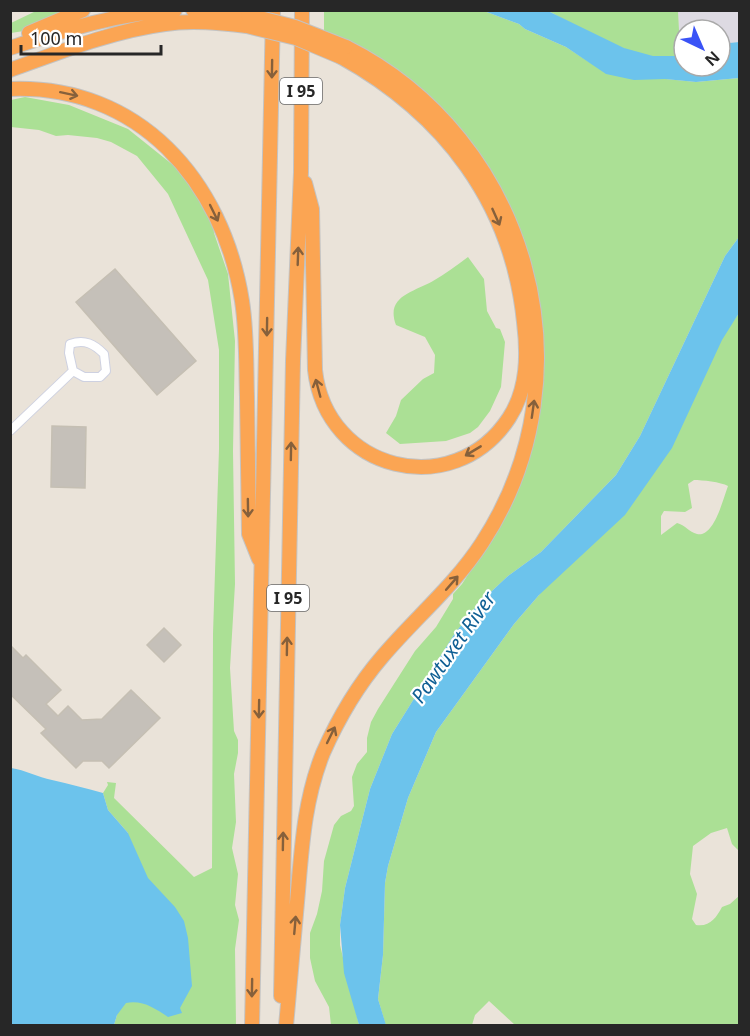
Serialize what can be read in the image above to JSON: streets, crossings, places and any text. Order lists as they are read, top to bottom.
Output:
{
  "streets": {
    "highway": ["I 95"]
  },
  "water": ["Pawtuxet River"],
  "scale_bar": "100 m",
  "north": "bottom right"
}
